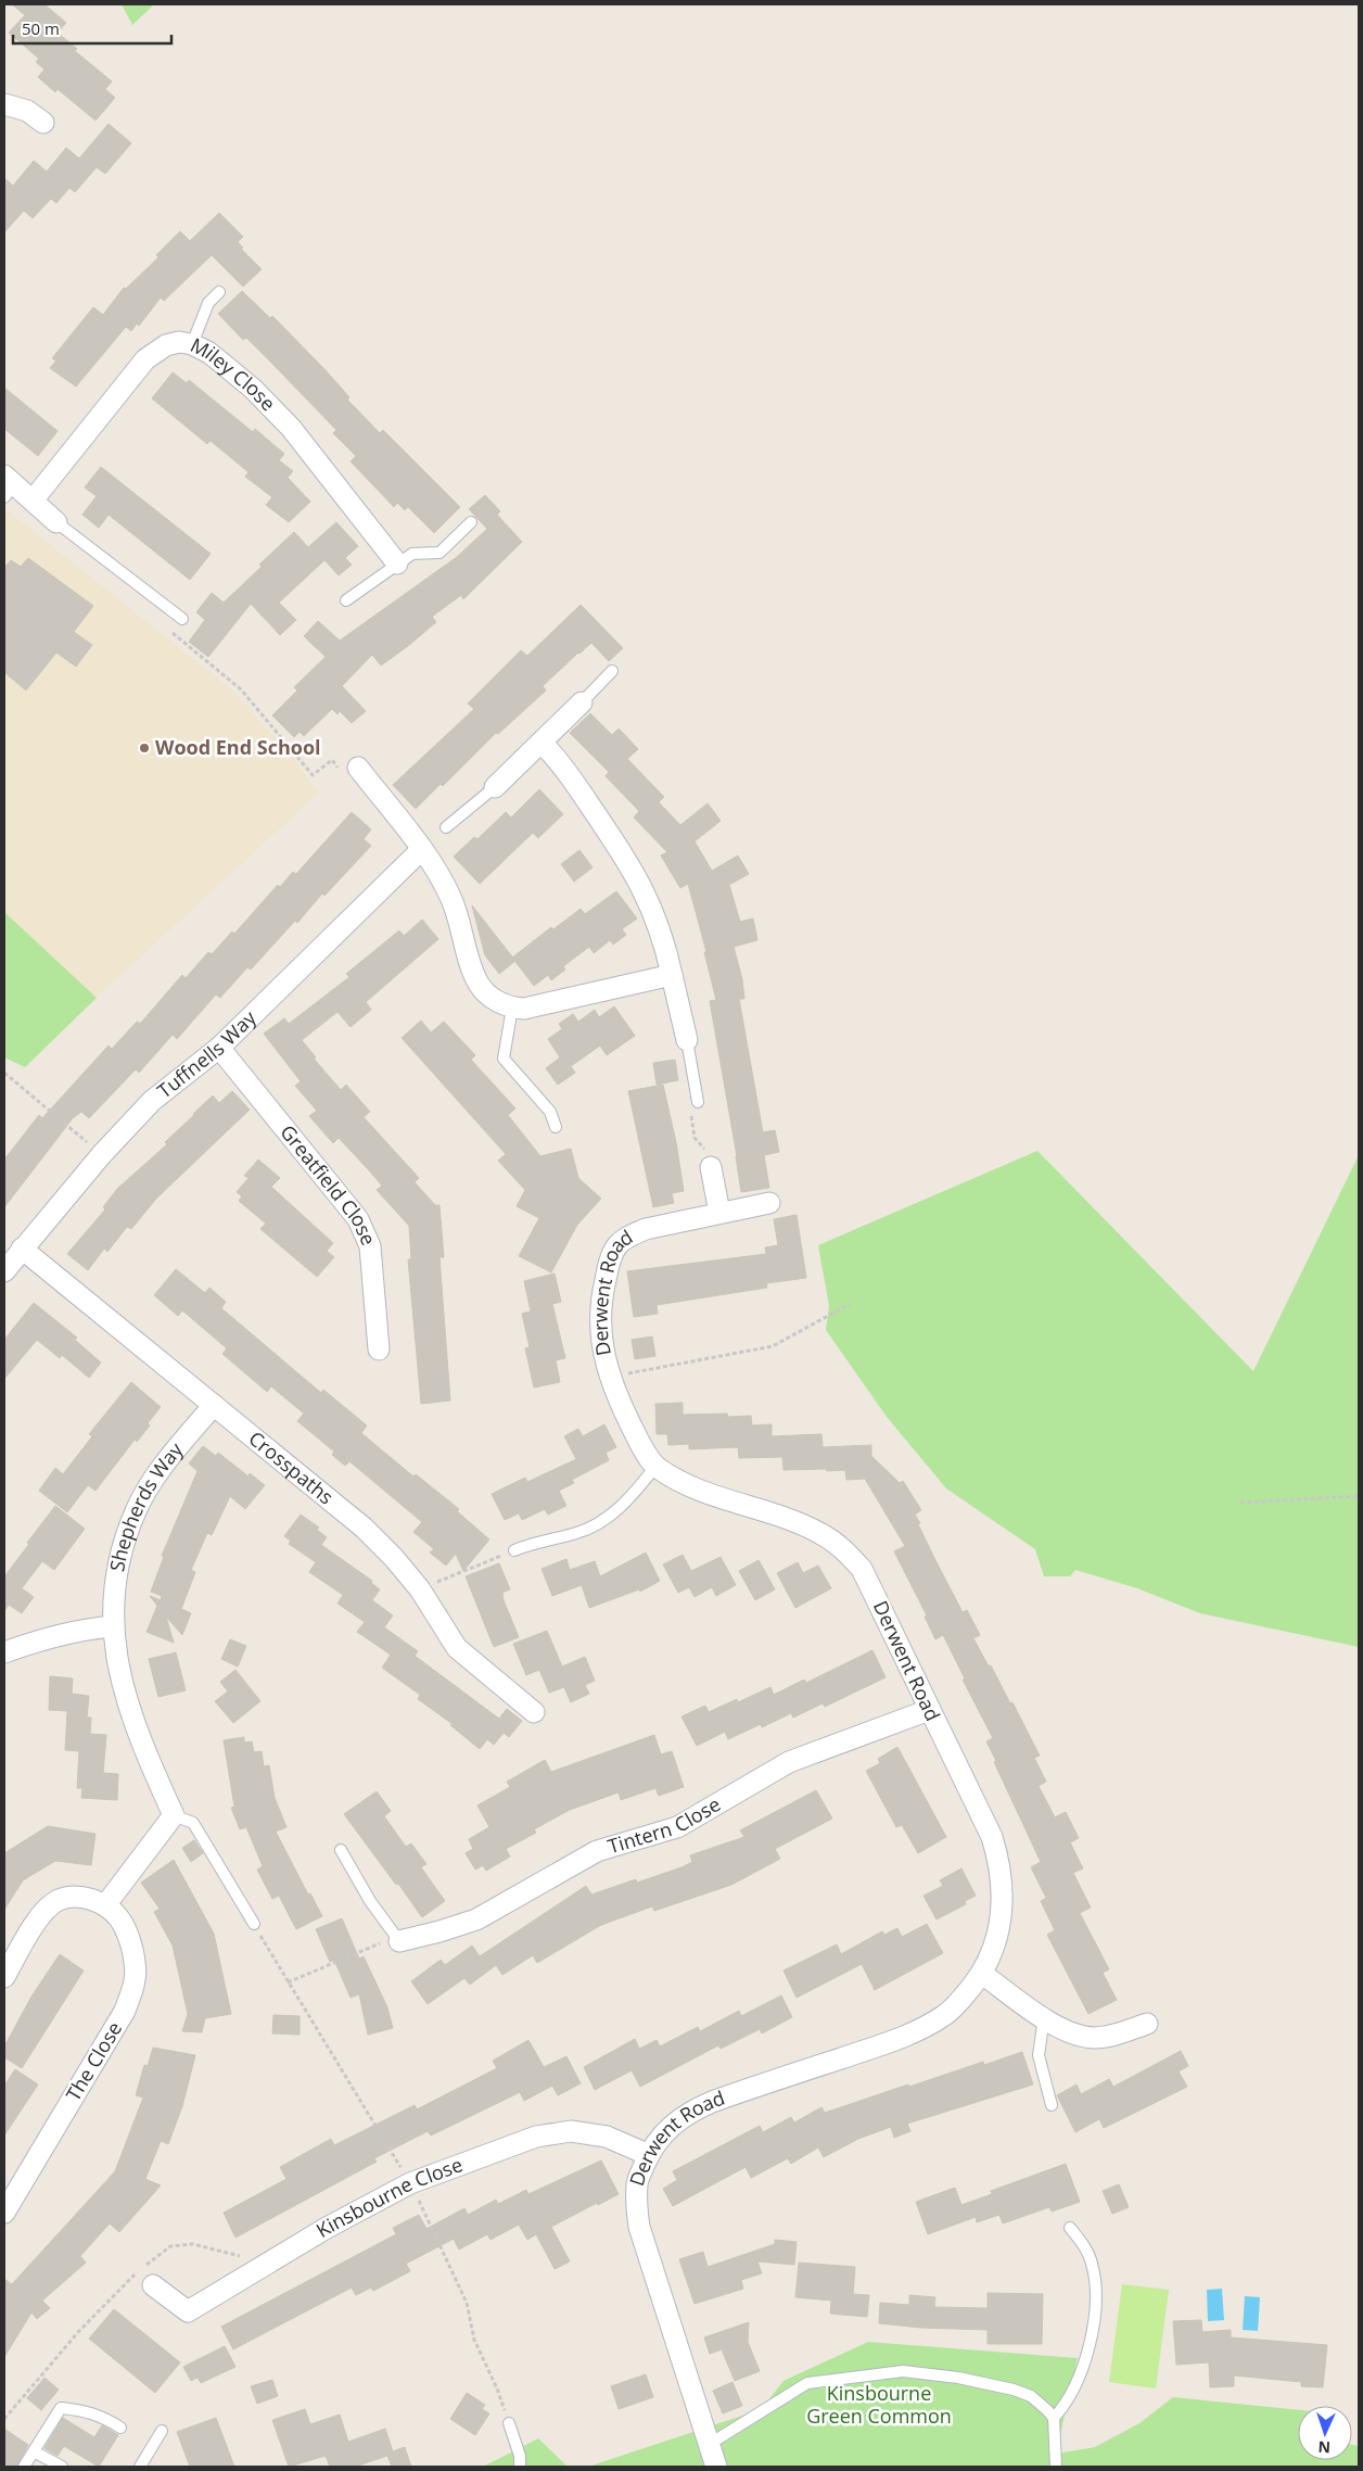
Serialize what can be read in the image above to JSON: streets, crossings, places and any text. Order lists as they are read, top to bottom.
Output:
{
  "streets": {
    "street": [
      "Miley Close",
      "Tuffnells Way",
      "Greatfield Close",
      "Derwent Road",
      "Crosspaths",
      "Shepherds Way",
      "Tintern Close",
      "The Close",
      "Kinsbourne Close"
    ]
  },
  "crossings": [
    ["Tuffnells Way", "Greatfield Close"],
    ["Tuffnells Way", "Crosspaths"],
    ["Derwent Road", "Tintern Close"],
    ["Derwent Road", "Kinsbourne Close"],
    ["Crosspaths", "Shepherds Way"]
  ],
  "parks": ["Kinsbourne Green Common"],
  "places": ["Wood End School"],
  "scale_bar": "50 m",
  "north": "bottom"
}
